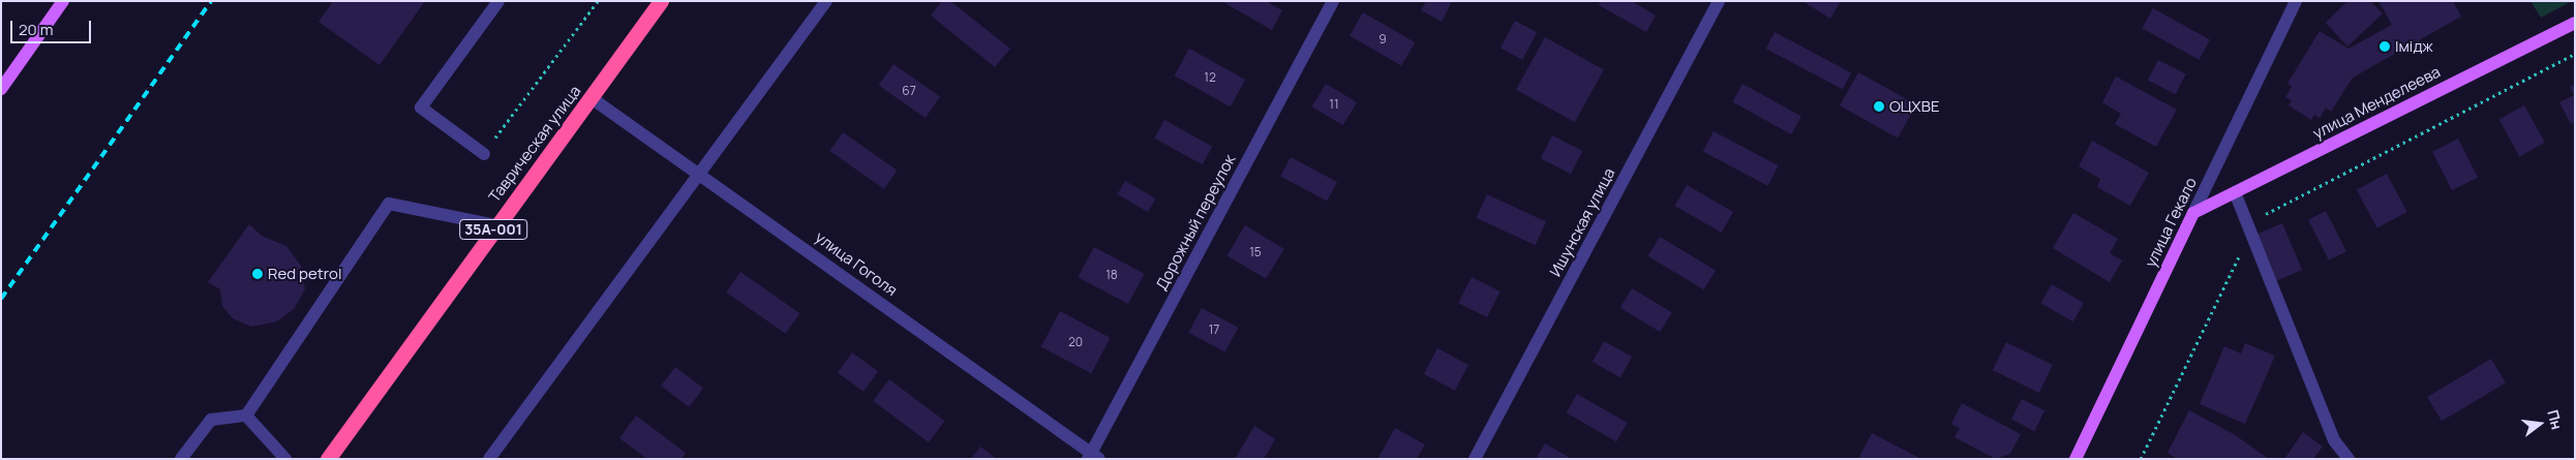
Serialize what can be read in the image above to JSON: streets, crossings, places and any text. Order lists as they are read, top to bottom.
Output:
{
  "streets": {
    "highway": ["Таврическая улица", "35А-001"],
    "main road": ["улица Менделеева", "улица Гекало"],
    "street": ["Дорожный переулок", "Ишунская улица", "улица Гоголя"]
  },
  "crossings": [
    ["улица Менделеева", "улица Гекало"],
    ["Таврическая улица", "улица Гоголя"],
    ["Дорожный переулок", "улица Гоголя"]
  ],
  "places": ["Імідж", "ОЦХВЕ", "Red petrol"],
  "house_numbers": [
    "9",
    "12",
    "67",
    "11",
    "15",
    "18",
    "17",
    "20"
  ],
  "scale_bar": "20 m",
  "north": "right"
}
